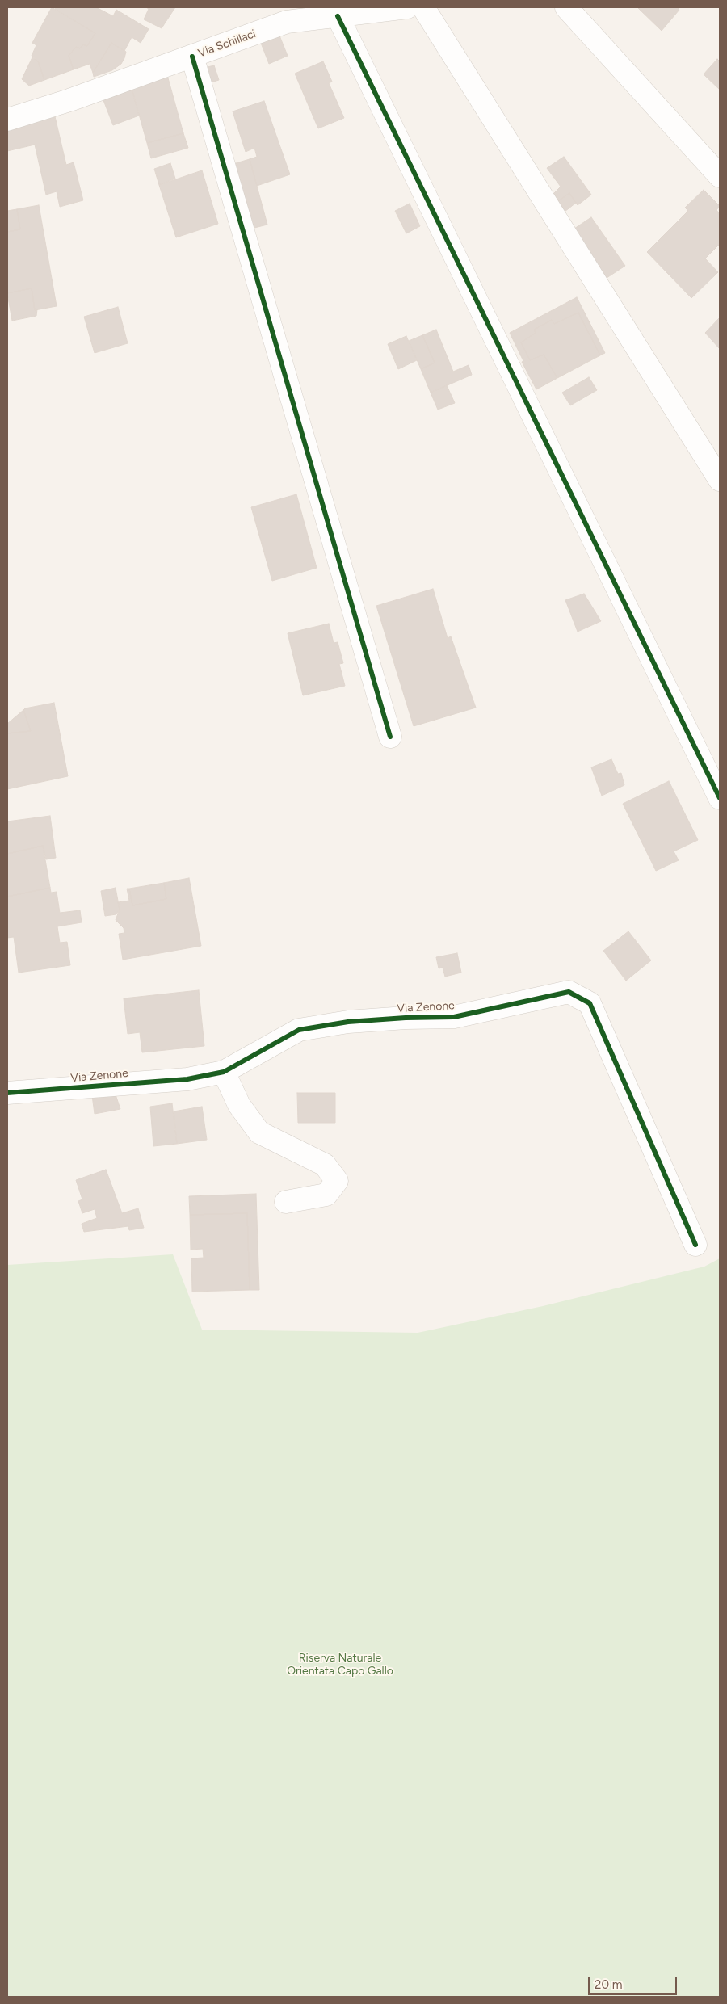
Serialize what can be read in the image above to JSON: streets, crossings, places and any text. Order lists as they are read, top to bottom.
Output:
{
  "streets": {
    "street": ["Via Schillaci", "Via Zenone"]
  },
  "parks": ["Riserva Naturale Orientata Capo Gallo"],
  "scale_bar": "20 m"
}
